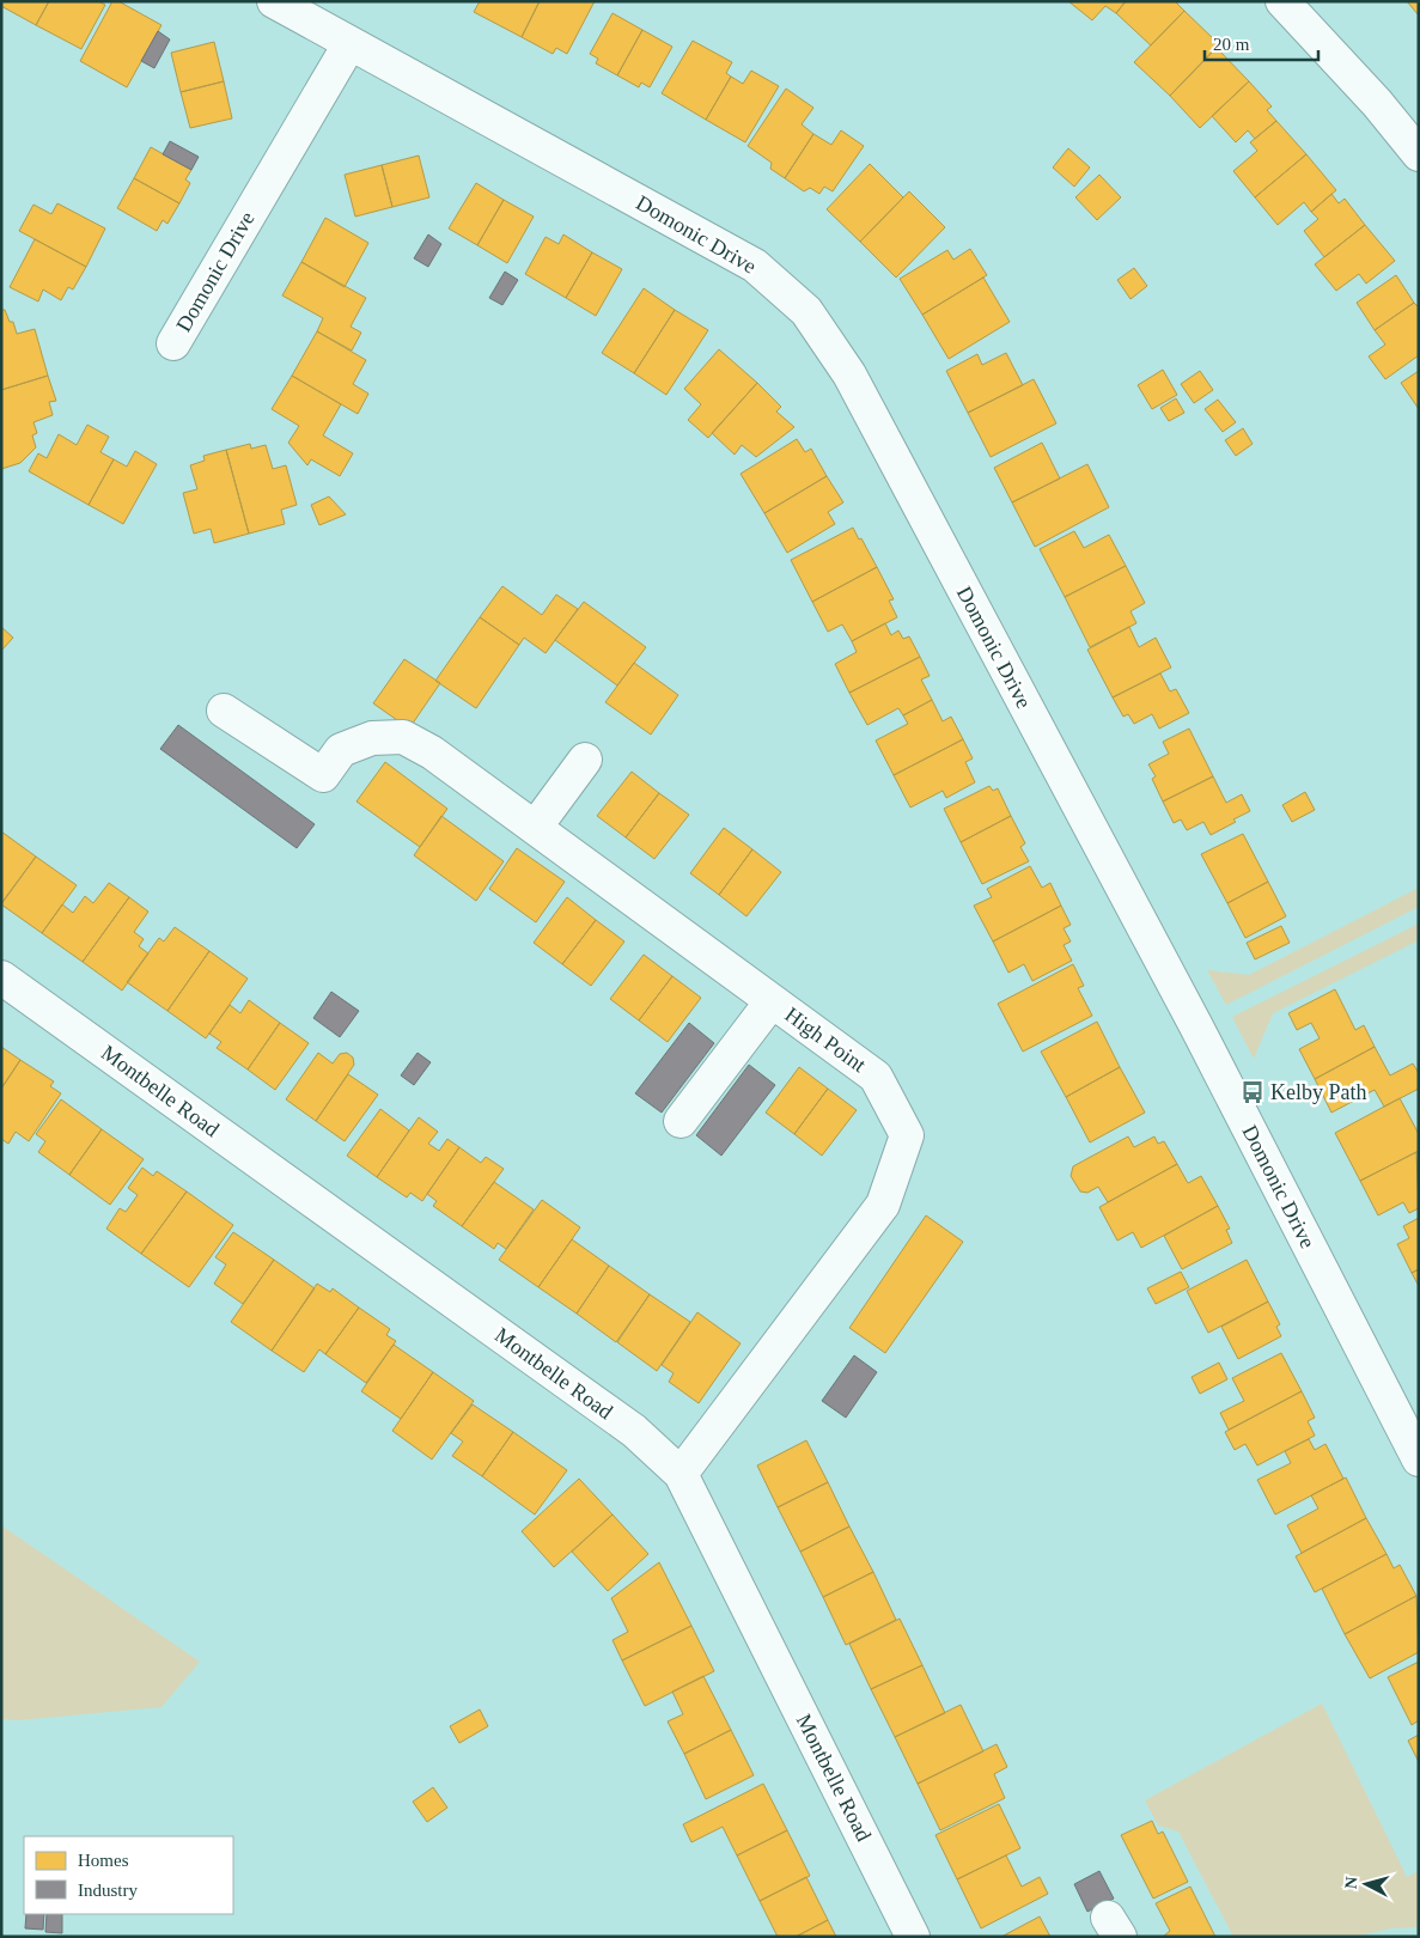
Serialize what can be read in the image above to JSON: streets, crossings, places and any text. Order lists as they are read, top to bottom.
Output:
{
  "streets": {
    "street": ["Domonic Drive", "High Point", "Montbelle Road"]
  },
  "crossings": [
    ["High Point", "Montbelle Road"]
  ],
  "places": {
    "bus stop": ["Kelby Path"]
  },
  "legend": ["Homes", "Industry"],
  "scale_bar": "20 m",
  "north": "left"
}
